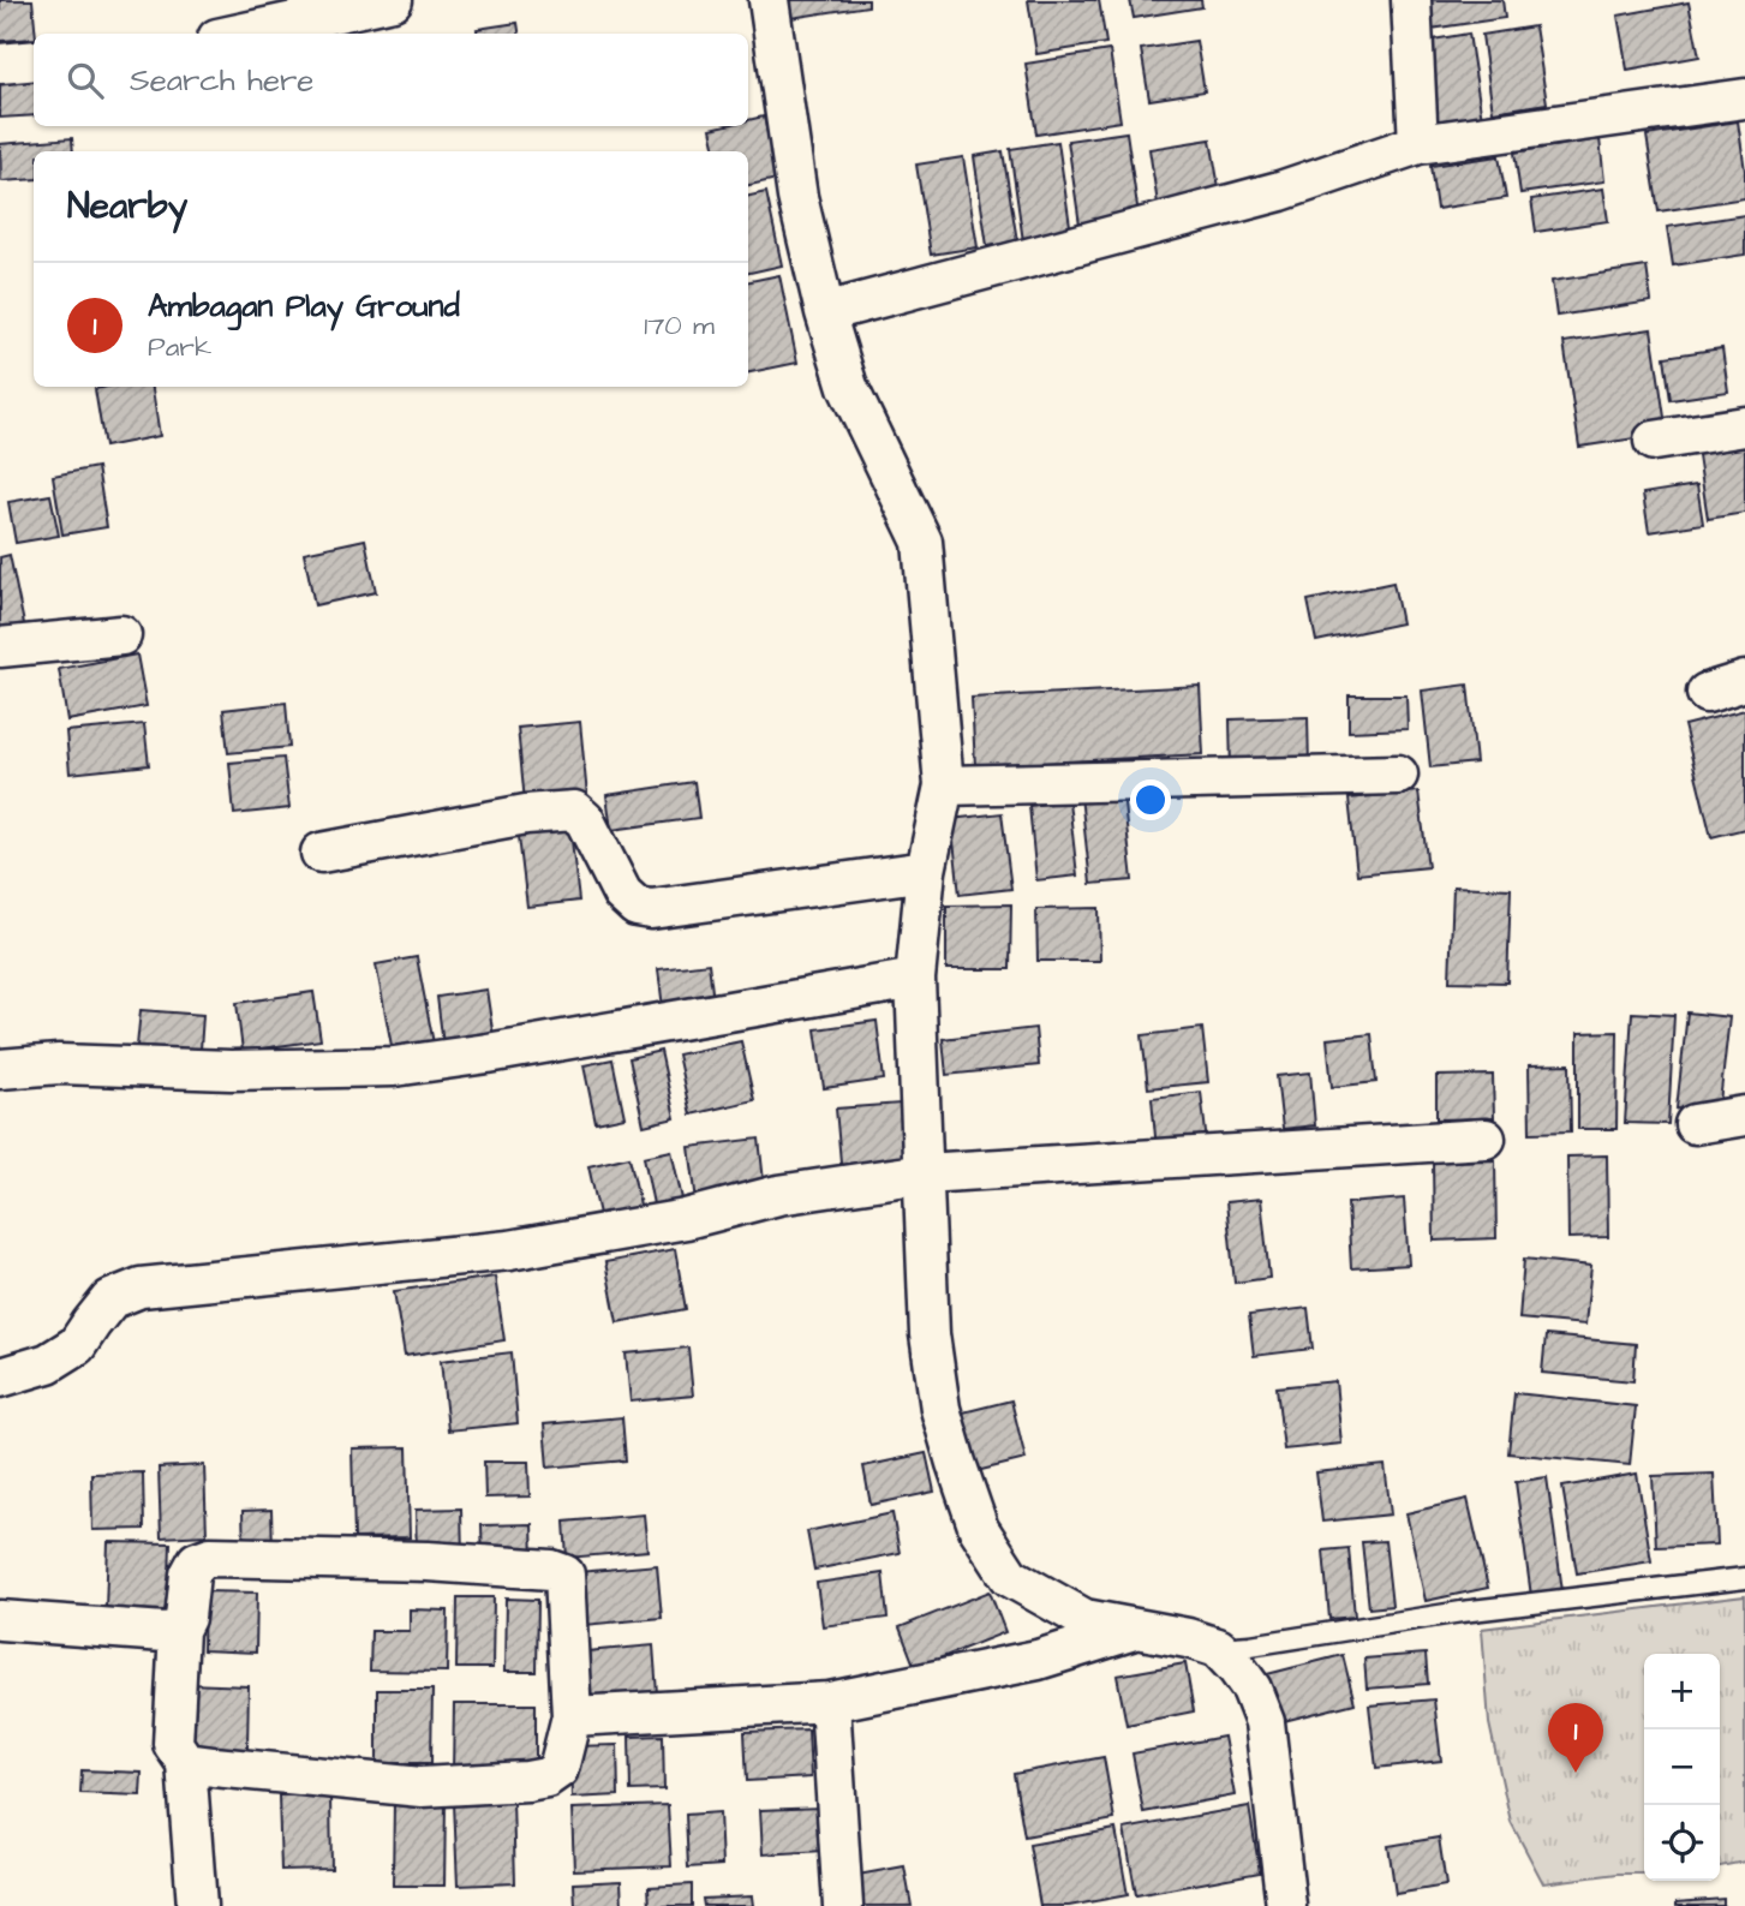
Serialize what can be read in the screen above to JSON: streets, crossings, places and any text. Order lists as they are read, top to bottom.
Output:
{
  "page": {
    "search": "Search here",
    "heading": "Nearby",
    "list": [
      {
        "mark": "1",
        "name": "Ambagan Play Ground",
        "note": "Park",
        "value": "170 m"
      }
    ],
    "map_buttons": ["+", "−"],
    "pins": "1"
  }
}
